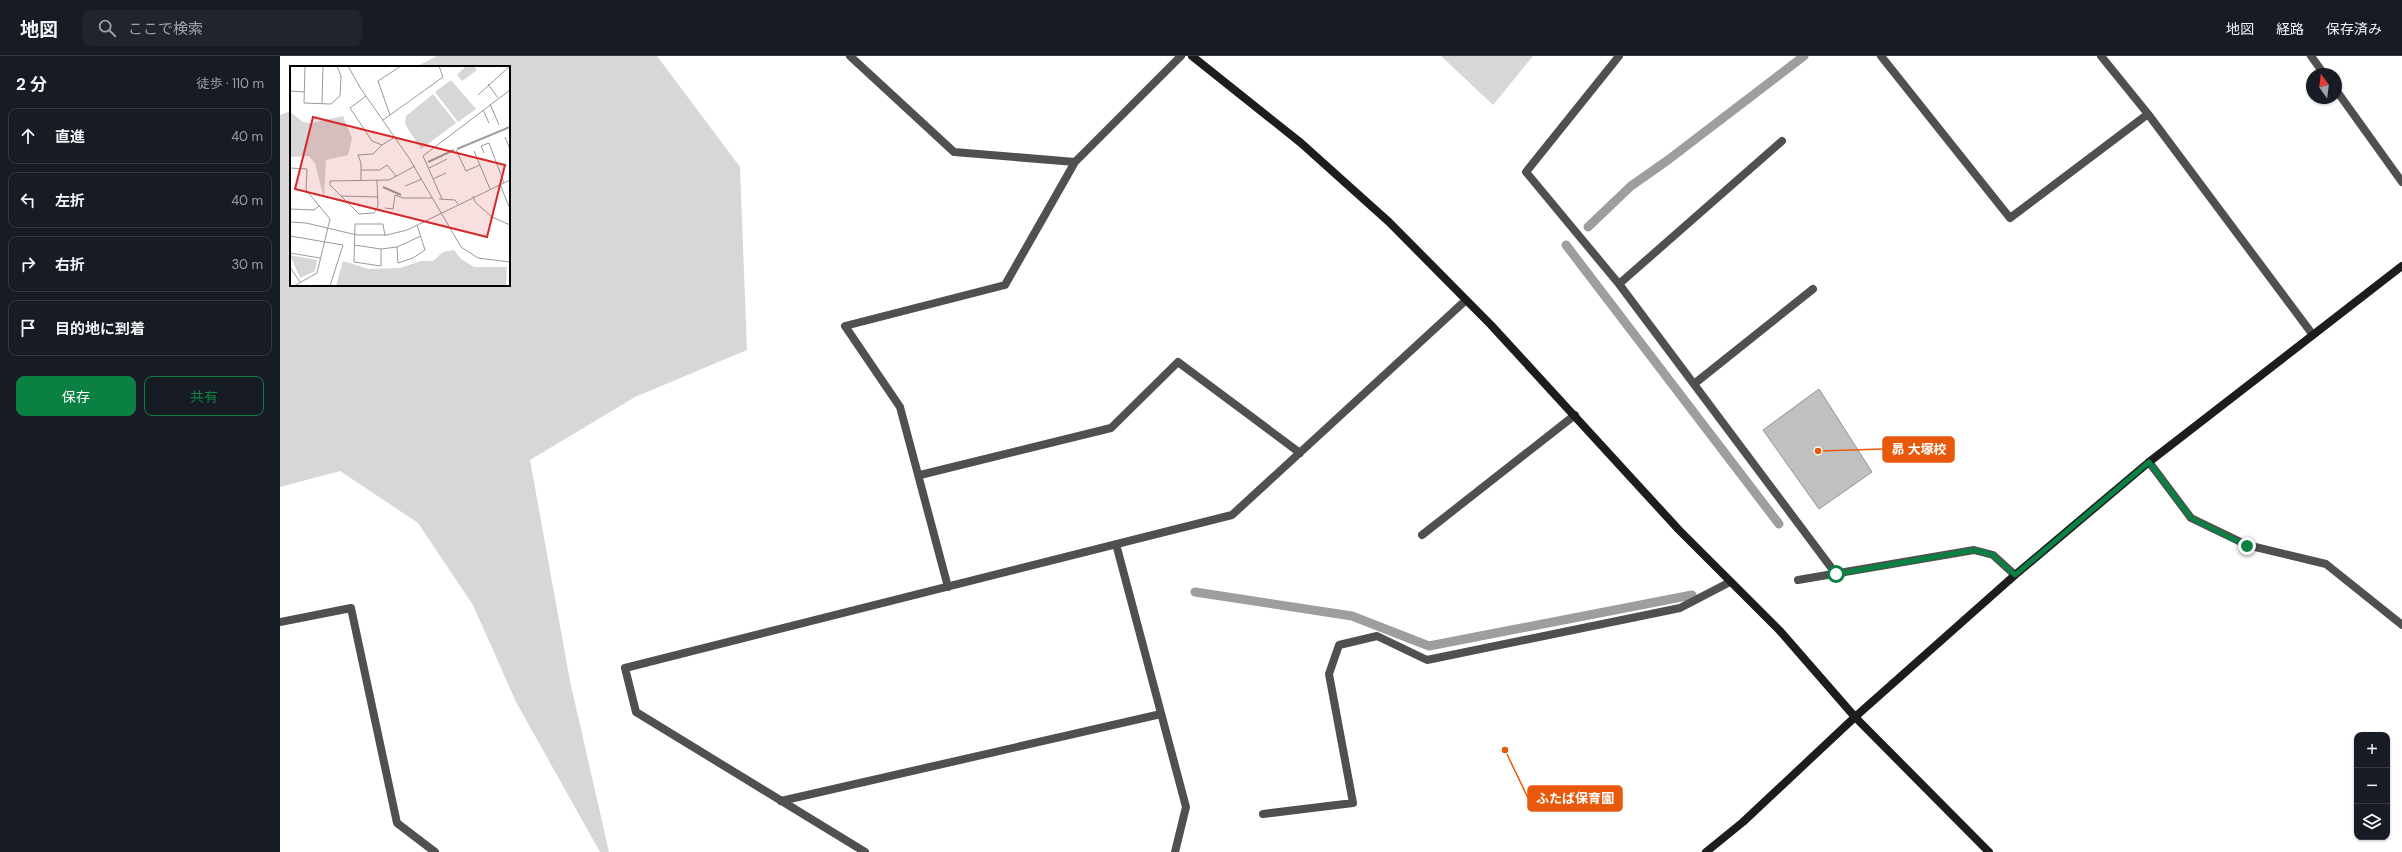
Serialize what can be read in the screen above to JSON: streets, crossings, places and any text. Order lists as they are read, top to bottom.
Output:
{
  "places": ["昴 大塚校", "ふたば保育園"],
  "north": "top",
  "page": {
    "header": "地図",
    "search": "ここで検索",
    "nav": ["地図", "経路", "保存済み"],
    "heading": ["2 分", "徒歩 · 110 m"],
    "list": [
      ["直進", "40 m"],
      ["左折", "40 m"],
      ["右折", "30 m"],
      "目的地に到着"
    ],
    "buttons": ["保存", "共有"],
    "map_buttons": ["+", "−"]
  }
}
